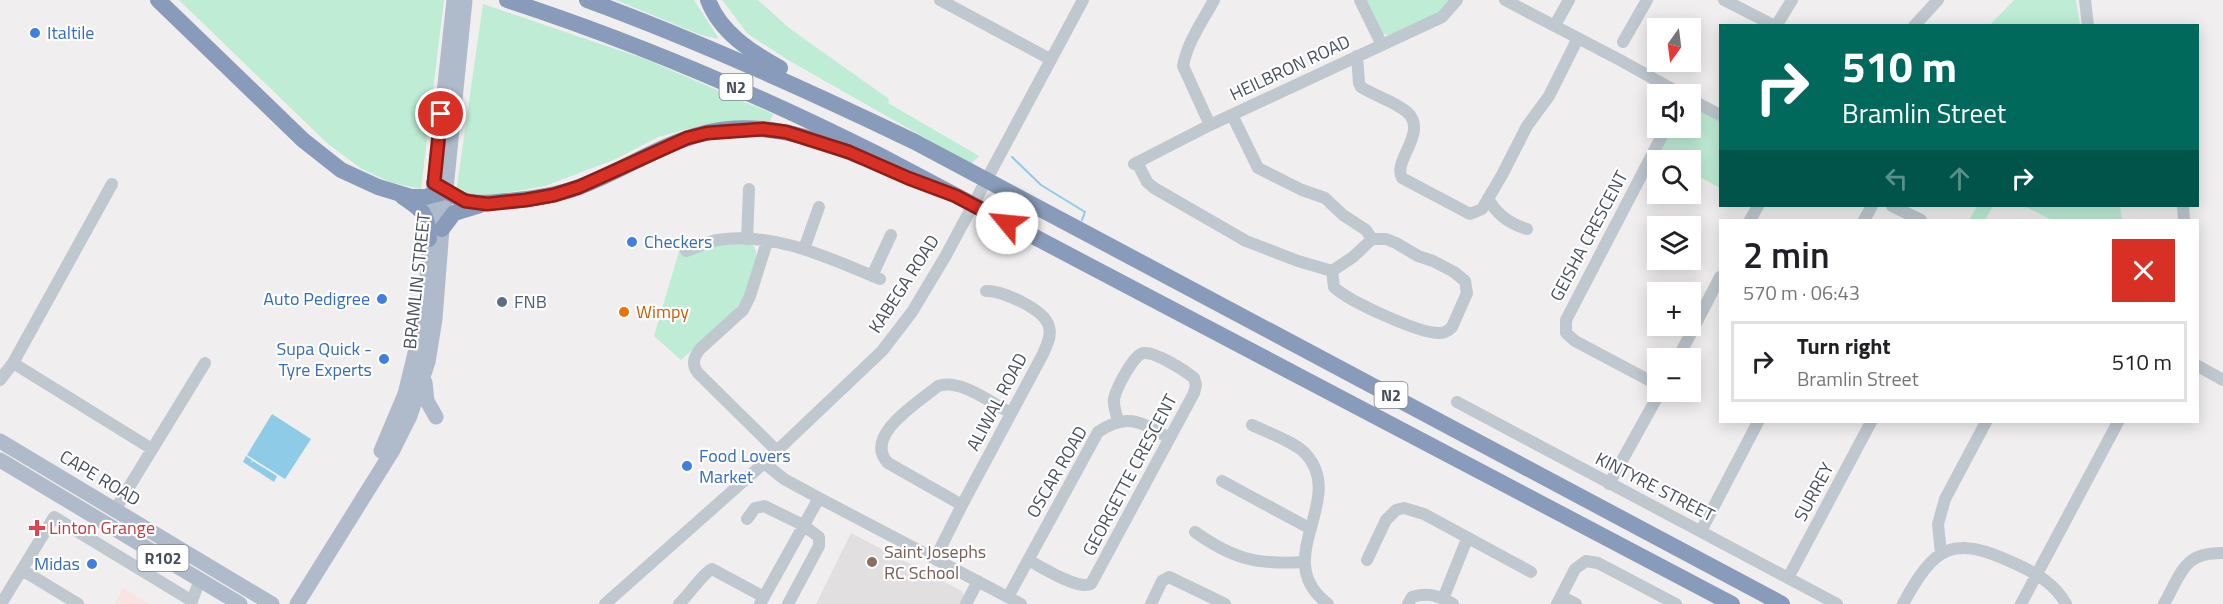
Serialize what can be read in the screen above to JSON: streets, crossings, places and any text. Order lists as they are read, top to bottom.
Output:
{
  "streets": {
    "highway": ["N2"],
    "main road": ["BRAMLIN STREET", "CAPE ROAD", "R102"],
    "street": [
      "HEILBRON ROAD",
      "GEISHA CRESCENT",
      "KABEGA ROAD",
      "ALIWAL ROAD",
      "OSCAR ROAD",
      "GEORGETTE CRESCENT",
      "KINTYRE STREET",
      "SURREY"
    ]
  },
  "crossings": [
    ["OSCAR ROAD", "GEORGETTE CRESCENT"],
    ["KINTYRE STREET", "SURREY"]
  ],
  "places": {
    "other": [
      "Italtile",
      "Checkers",
      "Auto Pedigree",
      "FNB",
      "Wimpy",
      "Supa Quick - Tyre Experts",
      "Food Lovers Market",
      "Saint Josephs RC School",
      "Midas"
    ],
    "health": ["Linton Grange"]
  },
  "north": "bottom",
  "page": {
    "map_buttons": ["+", "−"],
    "turn": ["510 m", "Bramlin Street"],
    "heading": ["2 min", "570 m · 06:43"],
    "list": [
      {
        "name": "Turn right",
        "note": "Bramlin Street",
        "value": "510 m"
      }
    ]
  }
}
